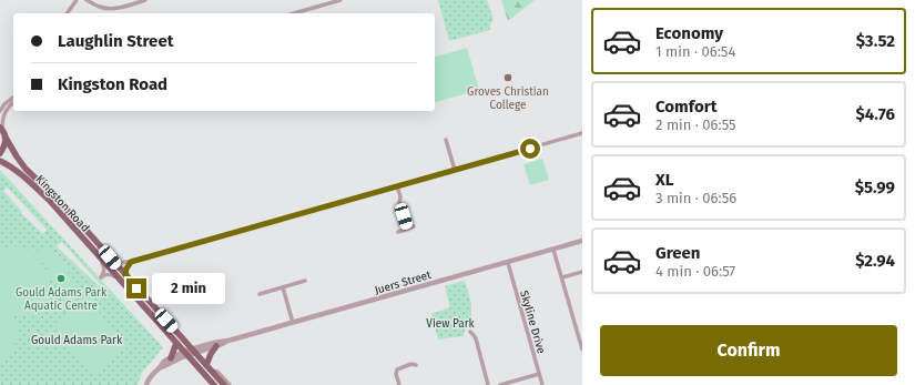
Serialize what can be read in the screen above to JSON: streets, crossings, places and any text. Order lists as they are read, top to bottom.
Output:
{
  "streets": {
    "main road": ["Kingston Road"],
    "street": ["Juers Street", "Skyline Drive"]
  },
  "crossings": [
    ["Kingston Road", "Juers Street"],
    ["Juers Street", "Skyline Drive"]
  ],
  "parks": ["View Park", "Gould Adams Park"],
  "places": ["Groves Christian College", "Gould Adams Park Aquatic Centre"],
  "page": {
    "list": [
      {
        "name": "Economy",
        "note": "1 min · 06:54",
        "value": "$3.52"
      },
      {
        "name": "Comfort",
        "note": "2 min · 06:55",
        "value": "$4.76"
      },
      {
        "name": "XL",
        "note": "3 min · 06:56",
        "value": "$5.99"
      },
      {
        "name": "Green",
        "note": "4 min · 06:57",
        "value": "$2.94"
      }
    ],
    "banner": ["Laughlin Street", "Kingston Road"],
    "bubble": "2 min",
    "buttons": "Confirm"
  }
}
